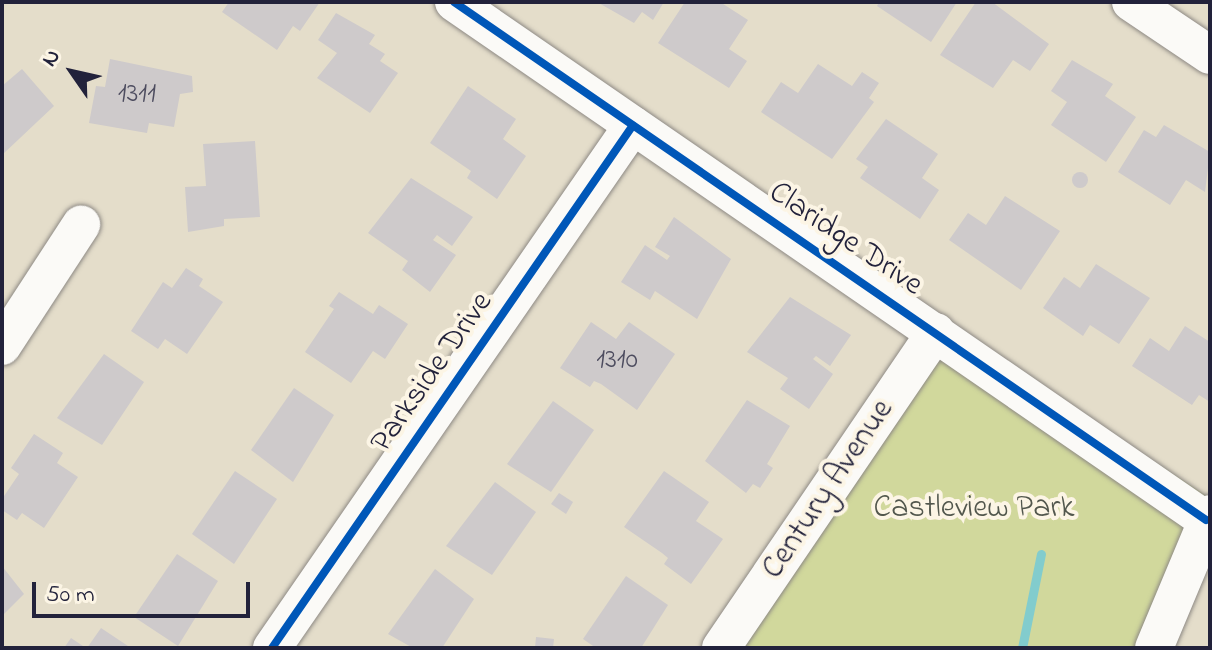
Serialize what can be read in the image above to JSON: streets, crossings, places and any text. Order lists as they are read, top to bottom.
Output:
{
  "streets": {
    "street": ["Claridge Drive", "Parkside Drive", "Century Avenue"]
  },
  "crossings": [
    ["Claridge Drive", "Parkside Drive"],
    ["Claridge Drive", "Century Avenue"]
  ],
  "parks": ["Castleview Park"],
  "house_numbers": ["1311", "1310"],
  "scale_bar": "50 m",
  "north": "top left"
}
